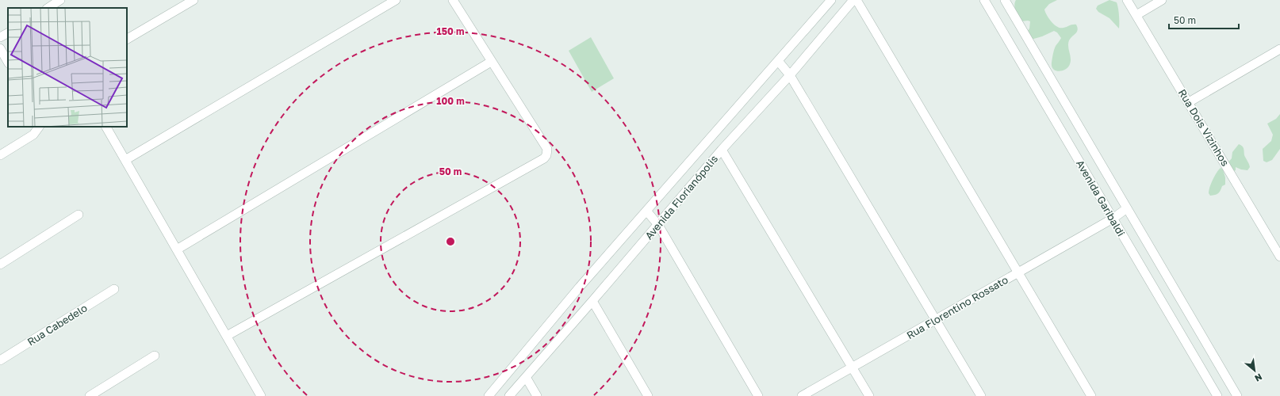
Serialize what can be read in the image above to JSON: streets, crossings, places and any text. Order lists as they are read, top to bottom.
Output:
{
  "streets": {
    "street": [
      "Rua Dois Vizinhos",
      "Avenida Florianópolis",
      "Avenida Garibaldi",
      "Rua Florentino Rossato",
      "Rua Cabedelo"
    ]
  },
  "crossings": [
    ["Avenida Garibaldi", "Rua Florentino Rossato"]
  ],
  "scale_bar": "50 m",
  "north": "bottom right",
  "rings": ["150 m", "100 m", "50 m"]
}
